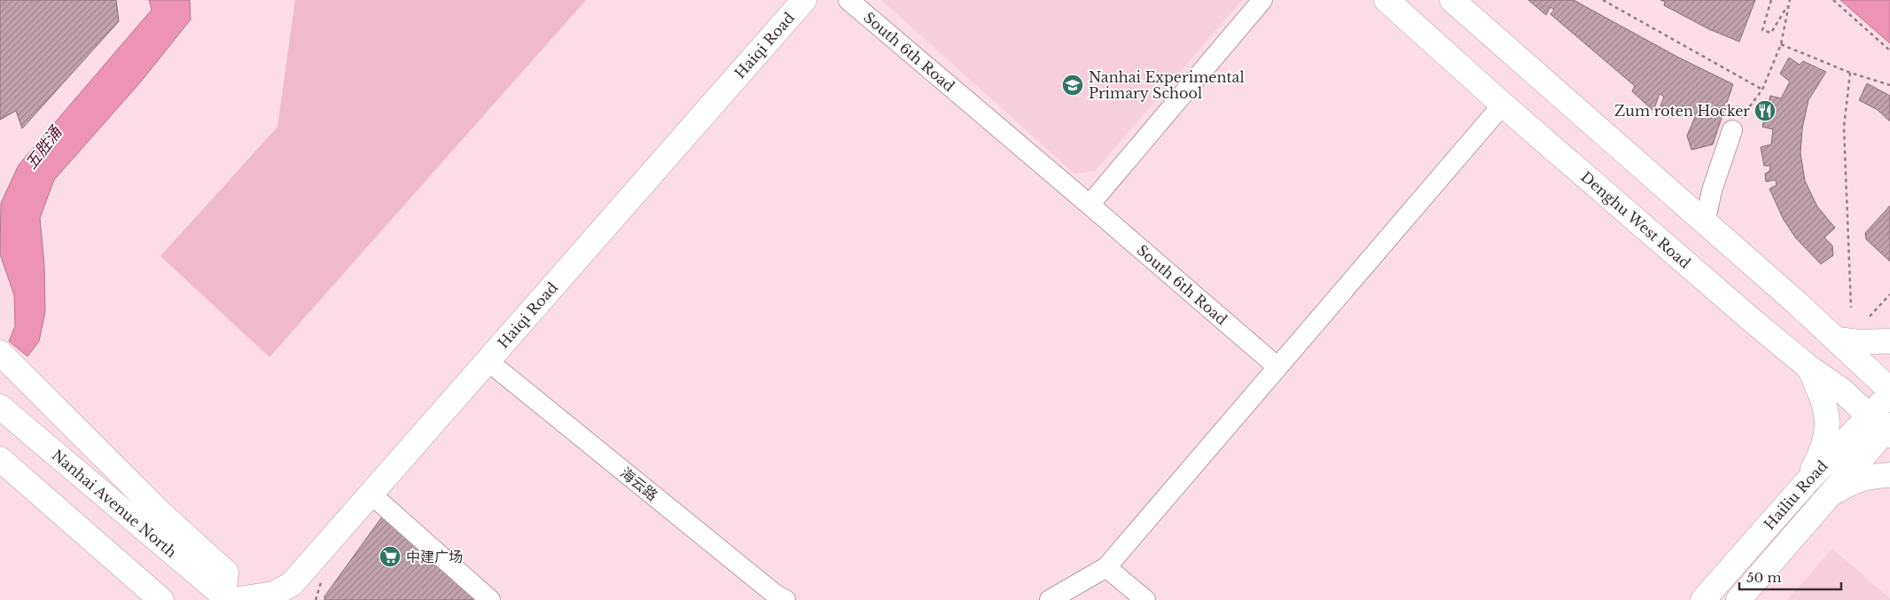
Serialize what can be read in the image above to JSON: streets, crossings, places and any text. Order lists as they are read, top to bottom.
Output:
{
  "streets": {
    "main road": [
      "Haiqi Road",
      "Denghu West Road",
      "Hailiu Road",
      "Nanhai Avenue North"
    ],
    "street": ["South 6th Road", "海云路"]
  },
  "crossings": [
    ["Haiqi Road", "海云路"],
    ["Haiqi Road", "Nanhai Avenue North"],
    ["Denghu West Road", "Hailiu Road"]
  ],
  "water": ["五胜涌"],
  "places": {
    "school or university": ["Nanhai Experimental Primary School"],
    "restaurant": ["Zum roten Hocker"],
    "supermarket": ["中建广场"]
  },
  "scale_bar": "50 m"
}
